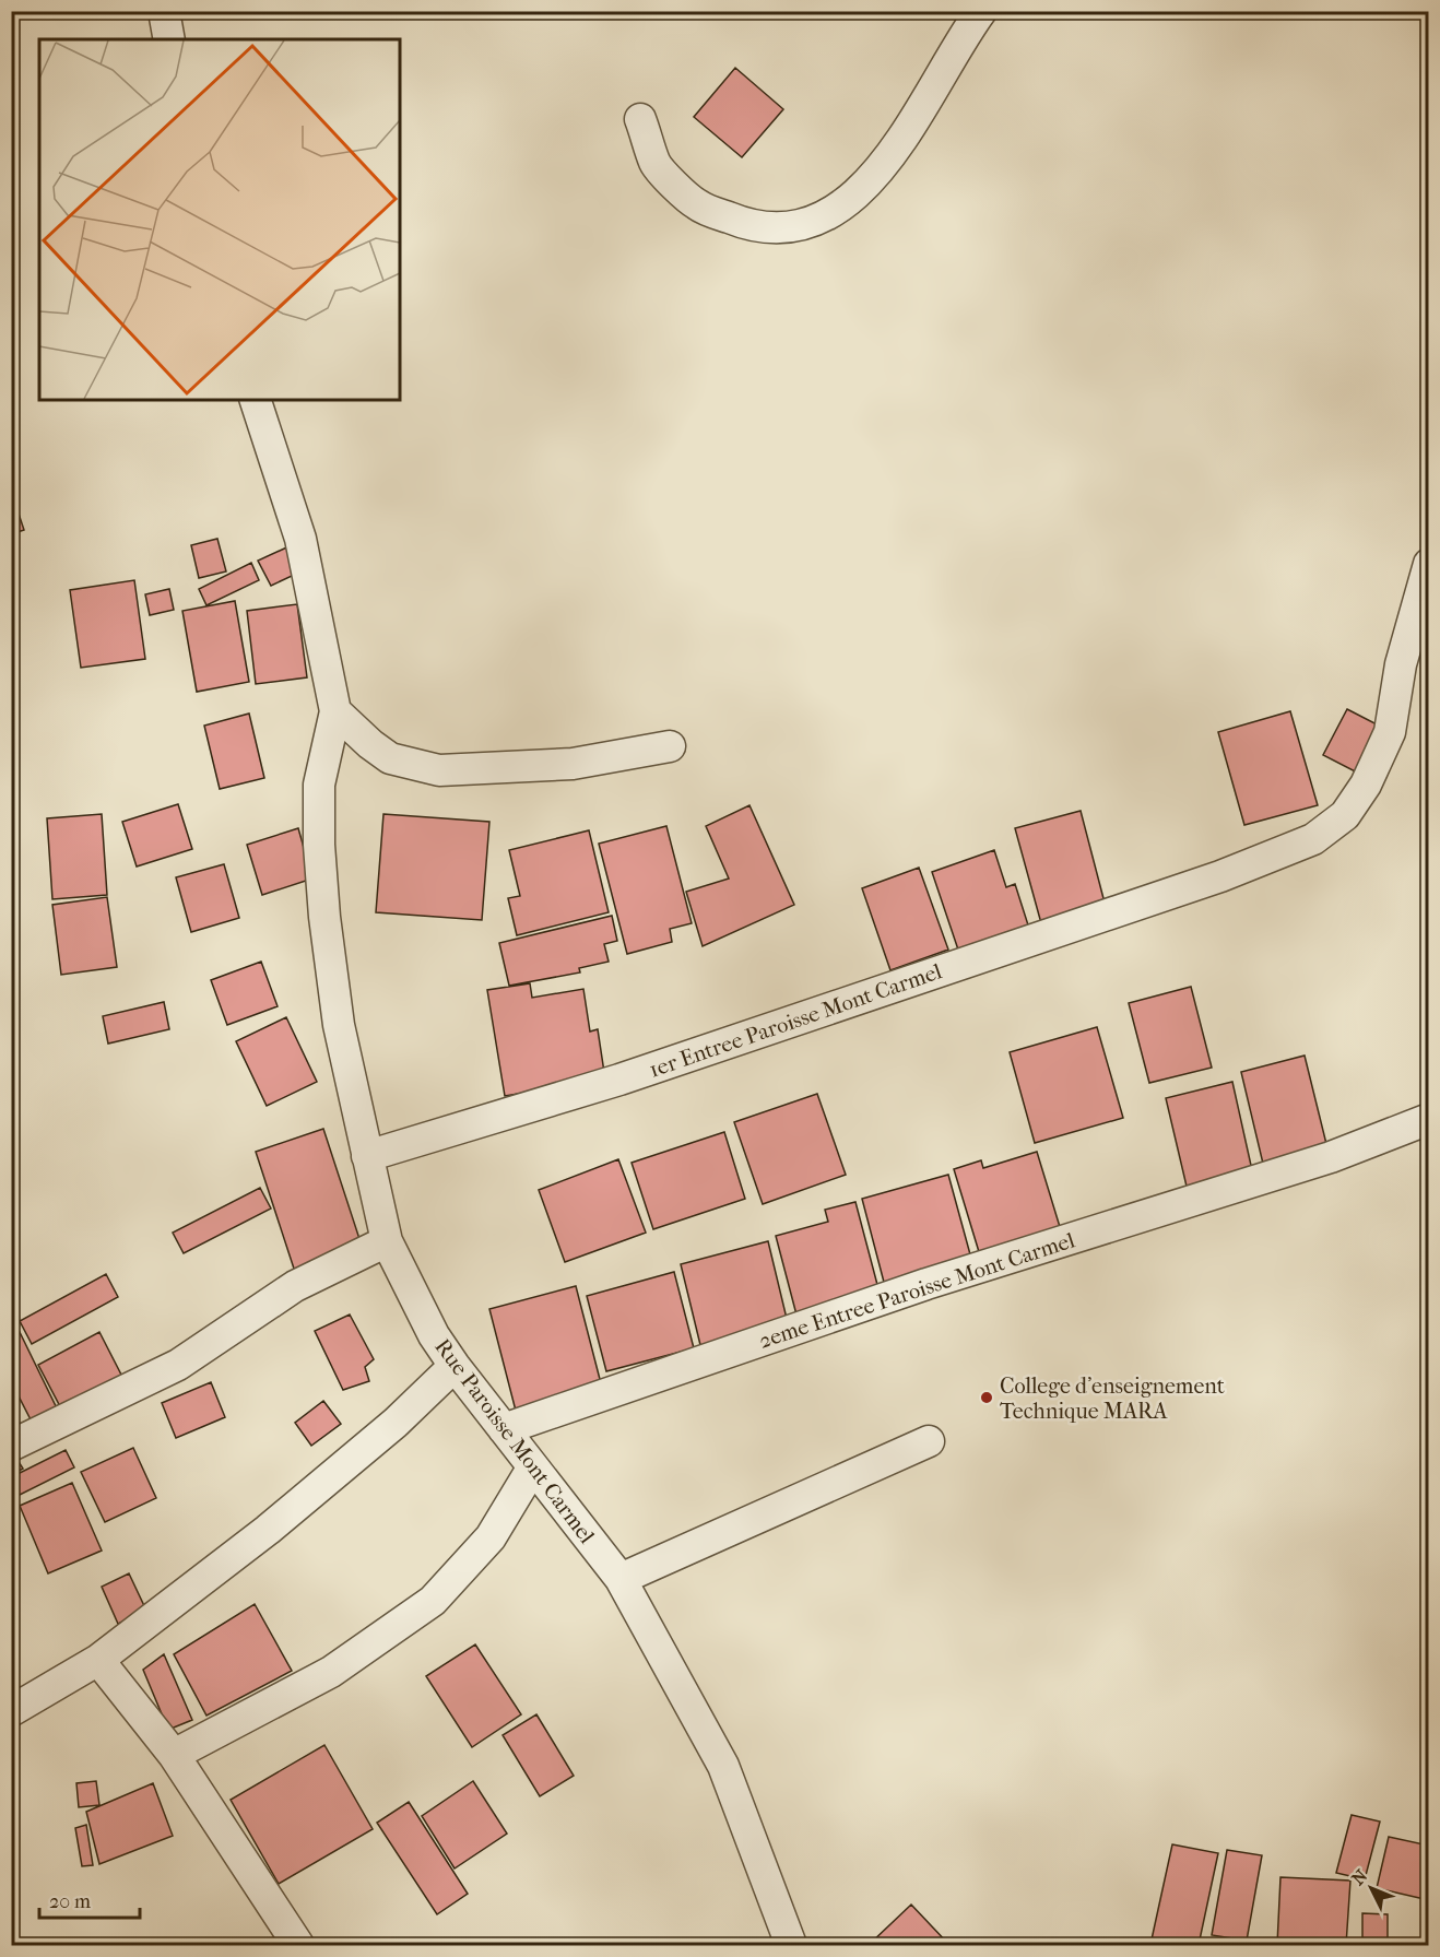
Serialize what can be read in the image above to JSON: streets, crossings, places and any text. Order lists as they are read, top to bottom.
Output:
{
  "streets": {
    "street": ["1er Entree Paroisse Mont Carmel", "2eme Entree Paroisse Mont Carmel", "Rue Paroisse Mont Carmel"]
  },
  "crossings": [
    ["1er Entree Paroisse Mont Carmel", "Rue Paroisse Mont Carmel"],
    ["2eme Entree Paroisse Mont Carmel", "Rue Paroisse Mont Carmel"]
  ],
  "places": ["College d'enseignement Technique MARA"],
  "scale_bar": "20 m",
  "north": "top left"
}
